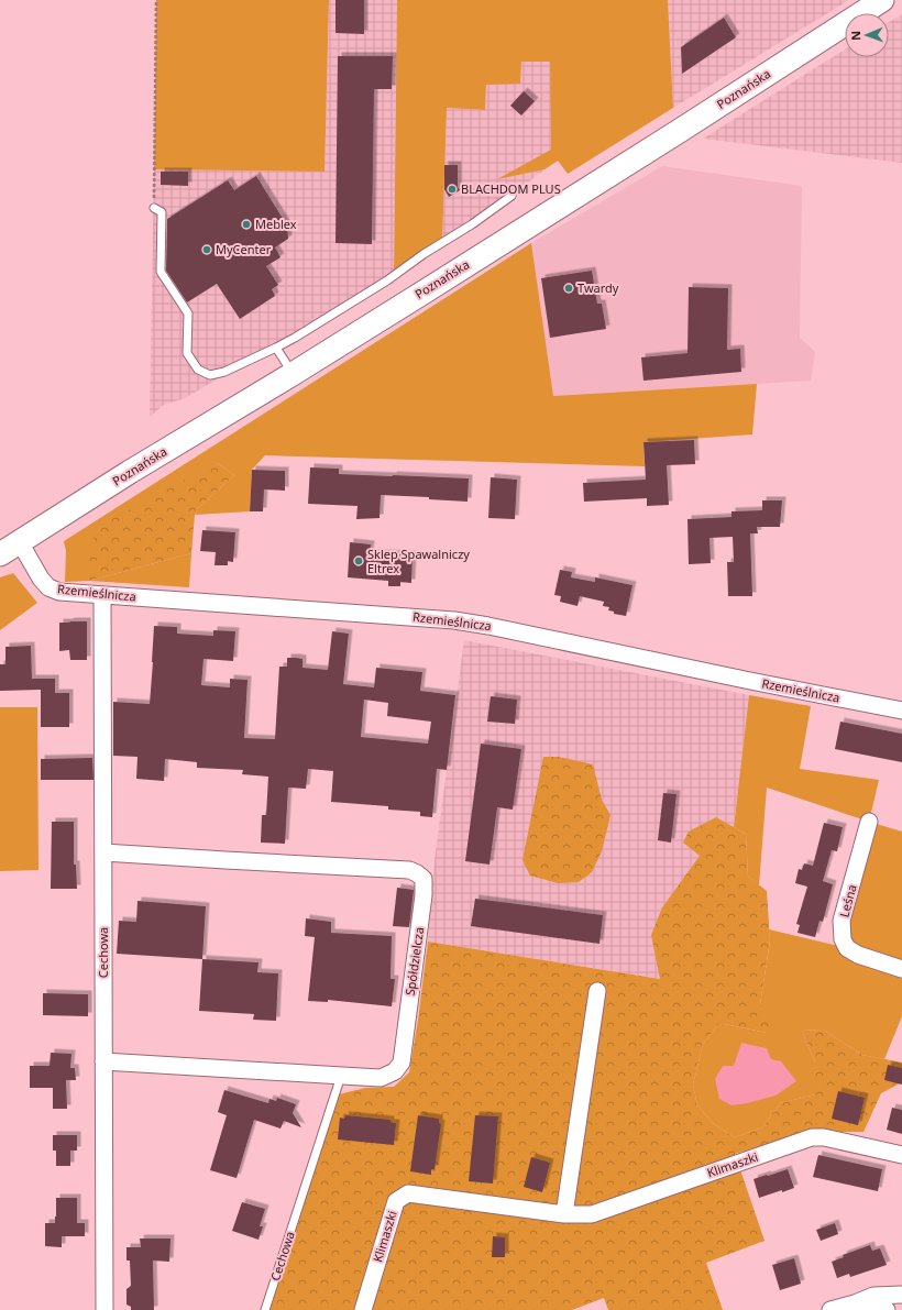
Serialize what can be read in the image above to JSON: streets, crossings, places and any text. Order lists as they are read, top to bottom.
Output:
{
  "streets": {
    "main road": ["Poznańska"],
    "street": [
      "Rzemieślnicza",
      "Leśna",
      "Cechowa",
      "Spółdzielcza",
      "Klimaszki"
    ]
  },
  "crossings": [
    ["Poznańska", "Rzemieślnicza"],
    ["Rzemieślnicza", "Cechowa"],
    ["Cechowa", "Spółdzielcza"]
  ],
  "places": [
    "BLACHDOM PLUS",
    "Meblex",
    "MyCenter",
    "Twardy",
    "Sklep Spawalniczy Eltrex"
  ],
  "north": "left"
}
